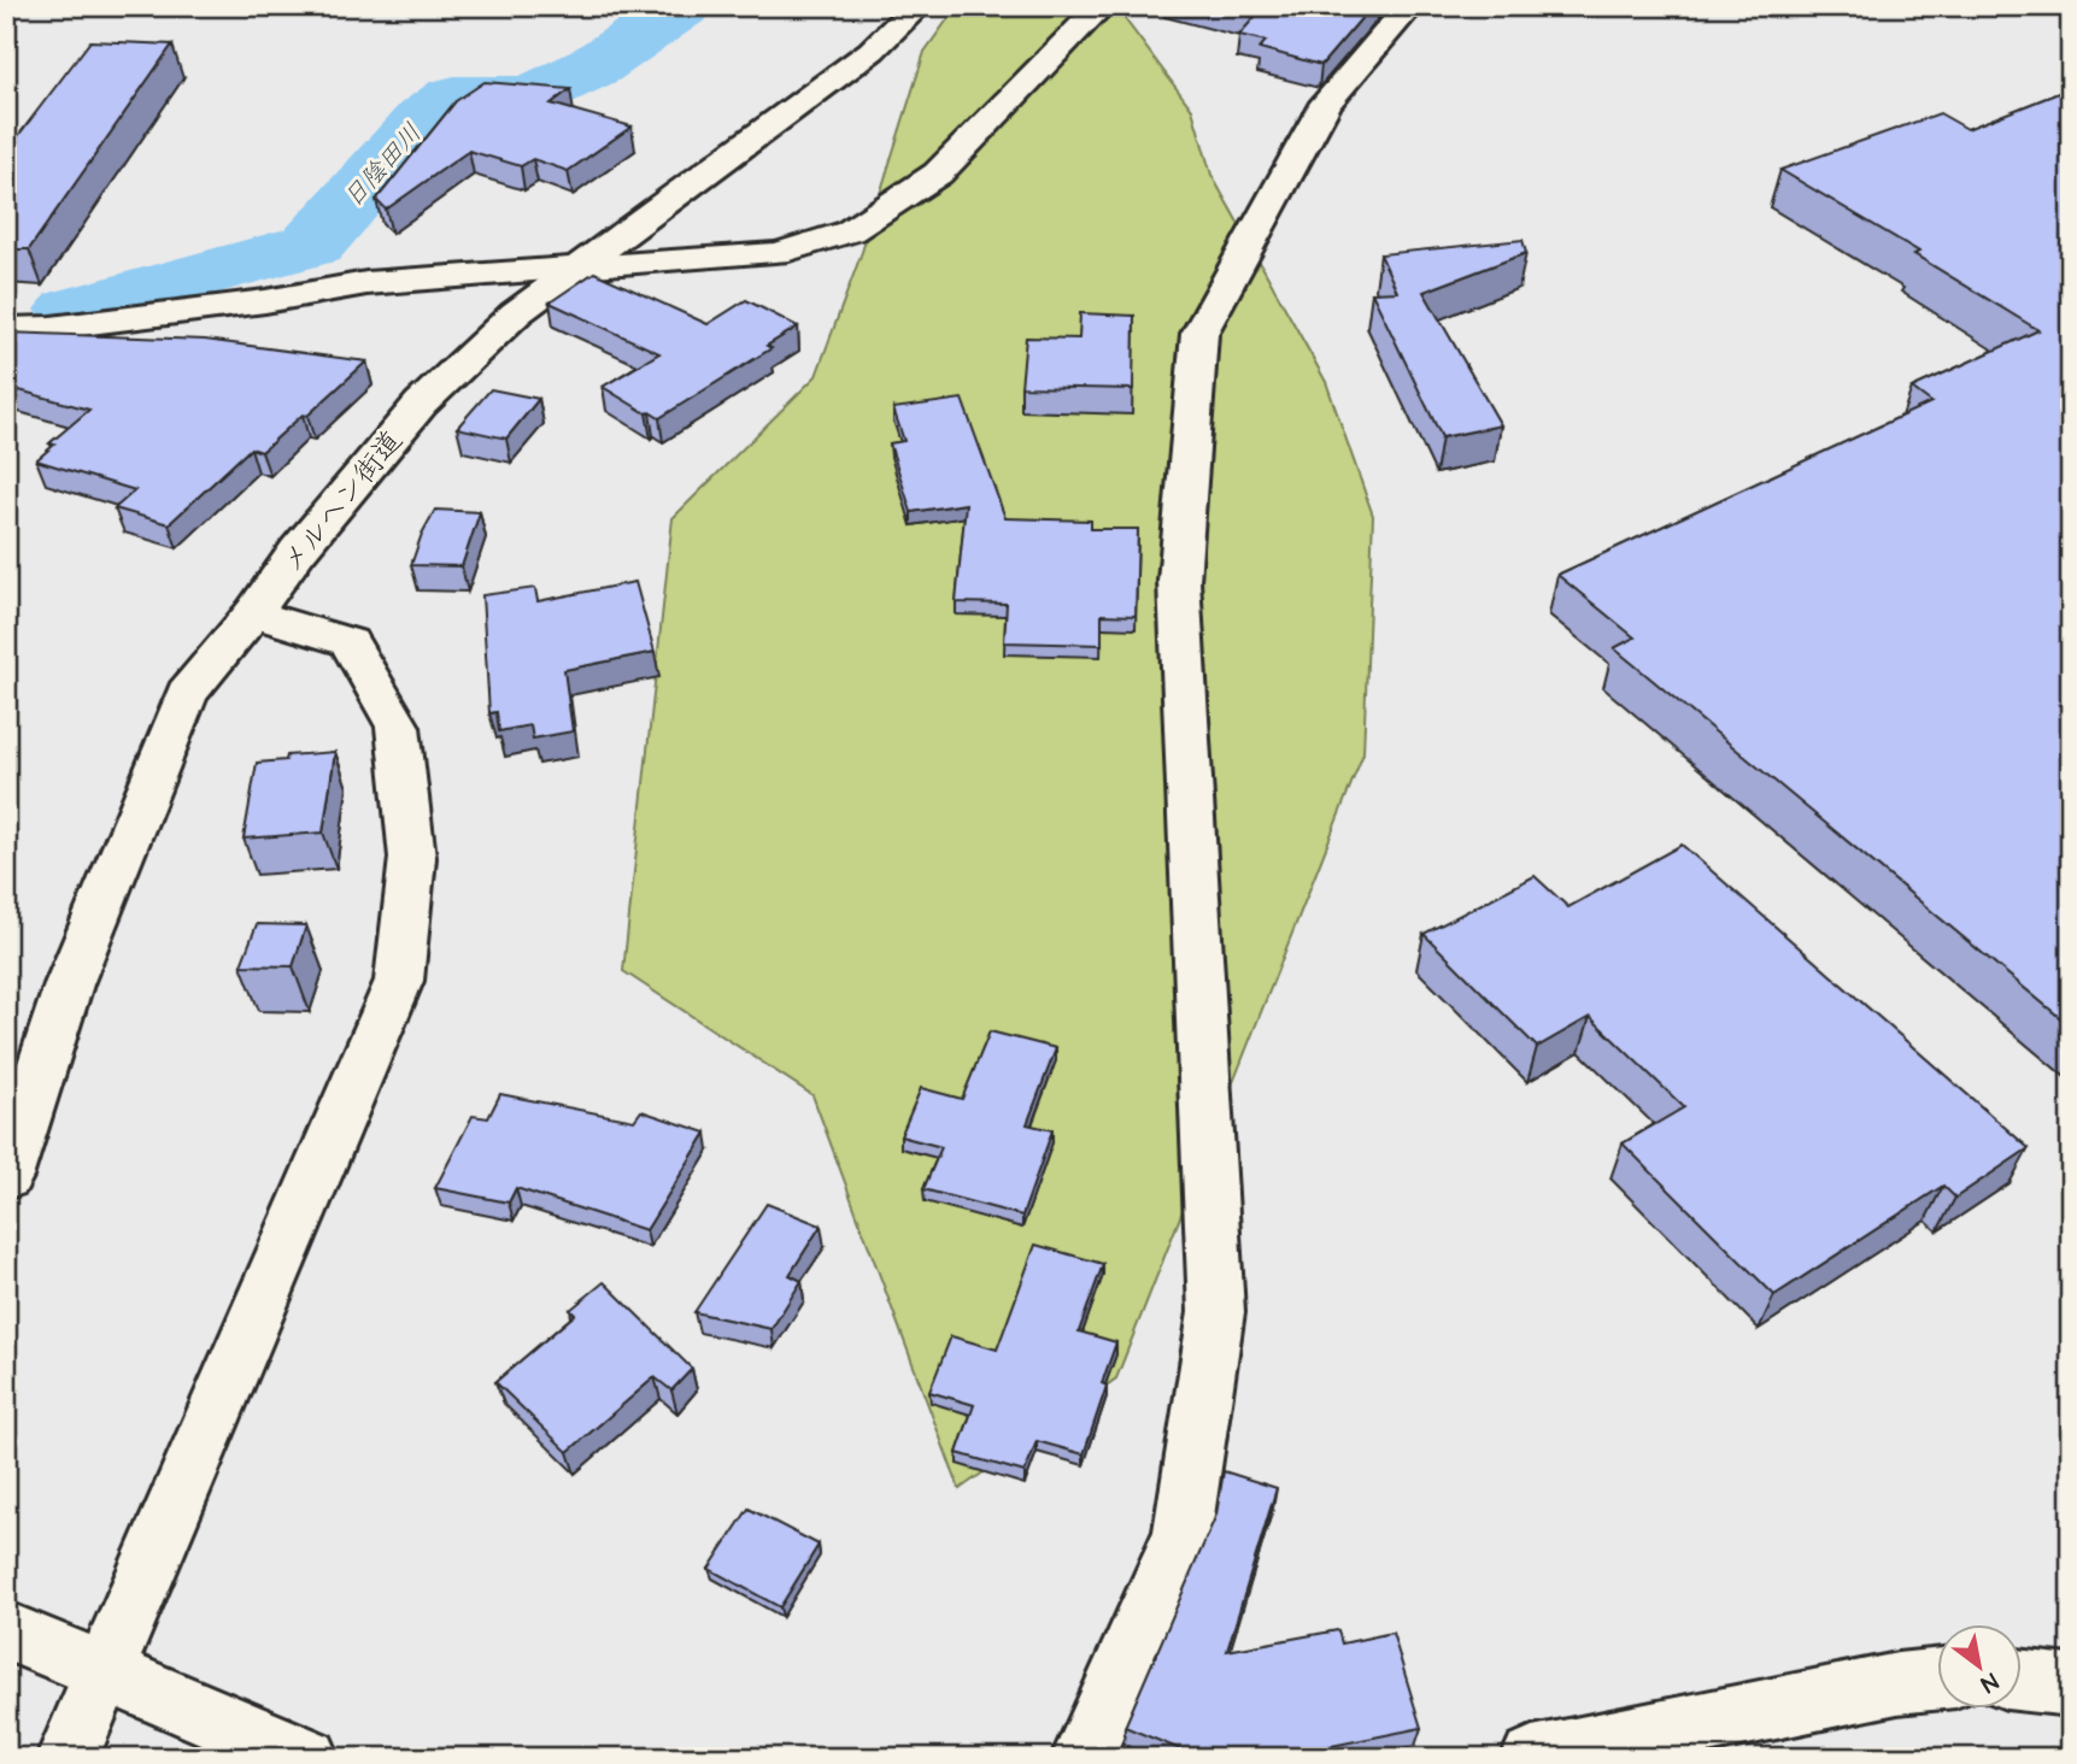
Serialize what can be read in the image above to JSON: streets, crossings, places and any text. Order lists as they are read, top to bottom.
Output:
{
  "streets": {
    "main road": ["メルヘン街道"]
  },
  "water": ["日陰田川"],
  "north": "bottom right"
}
